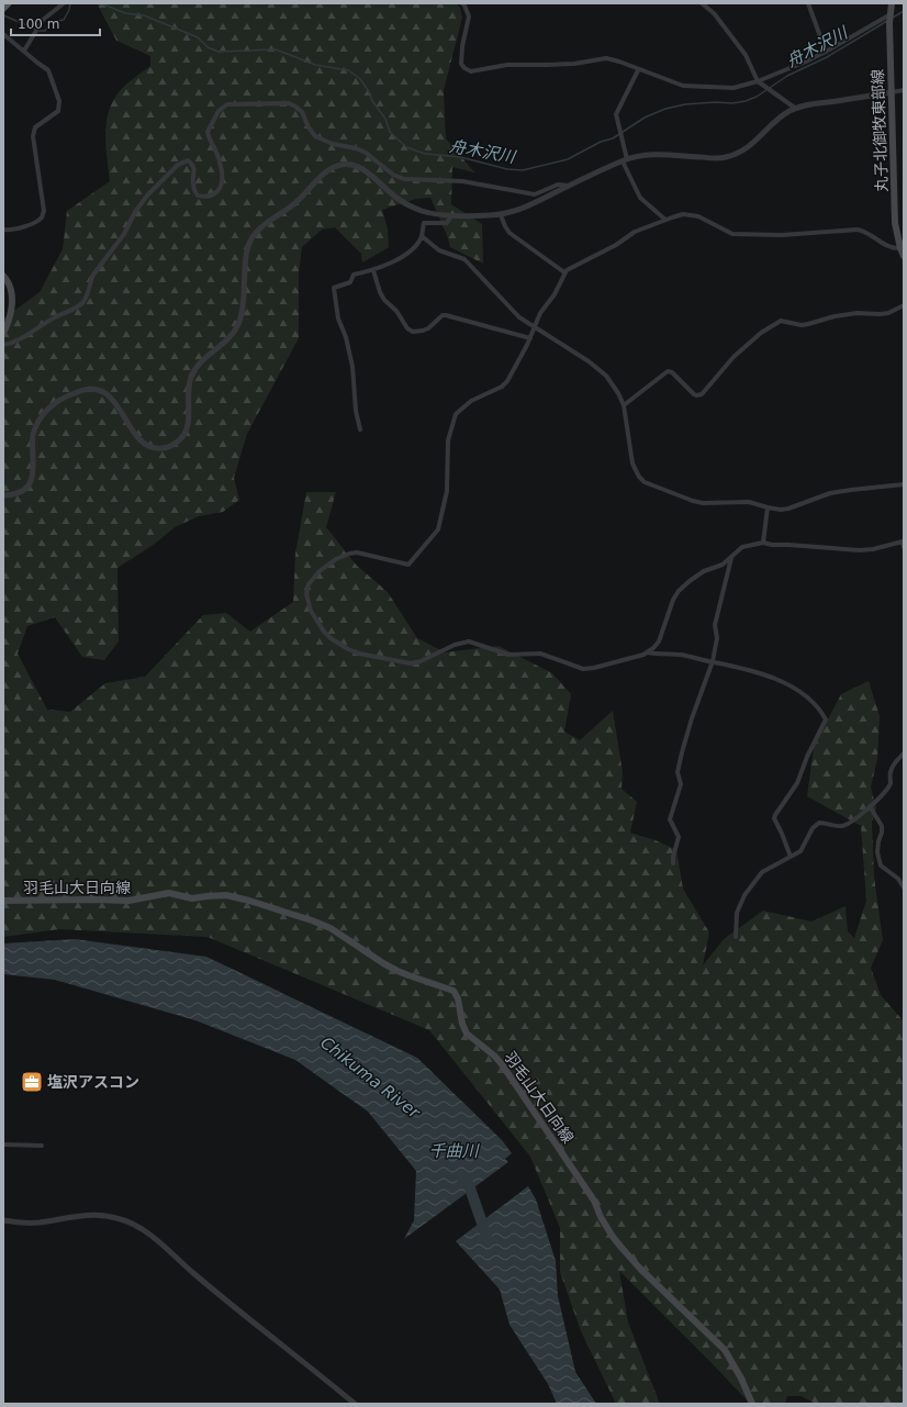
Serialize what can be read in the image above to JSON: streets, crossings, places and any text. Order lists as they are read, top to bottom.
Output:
{
  "streets": {
    "main road": ["丸子北御牧東部線", "羽毛山大日向線"]
  },
  "water": ["舟木沢川", "Chikuma River", "千曲川"],
  "places": {
    "office": ["塩沢アスコン"]
  },
  "scale_bar": "100 m"
}
